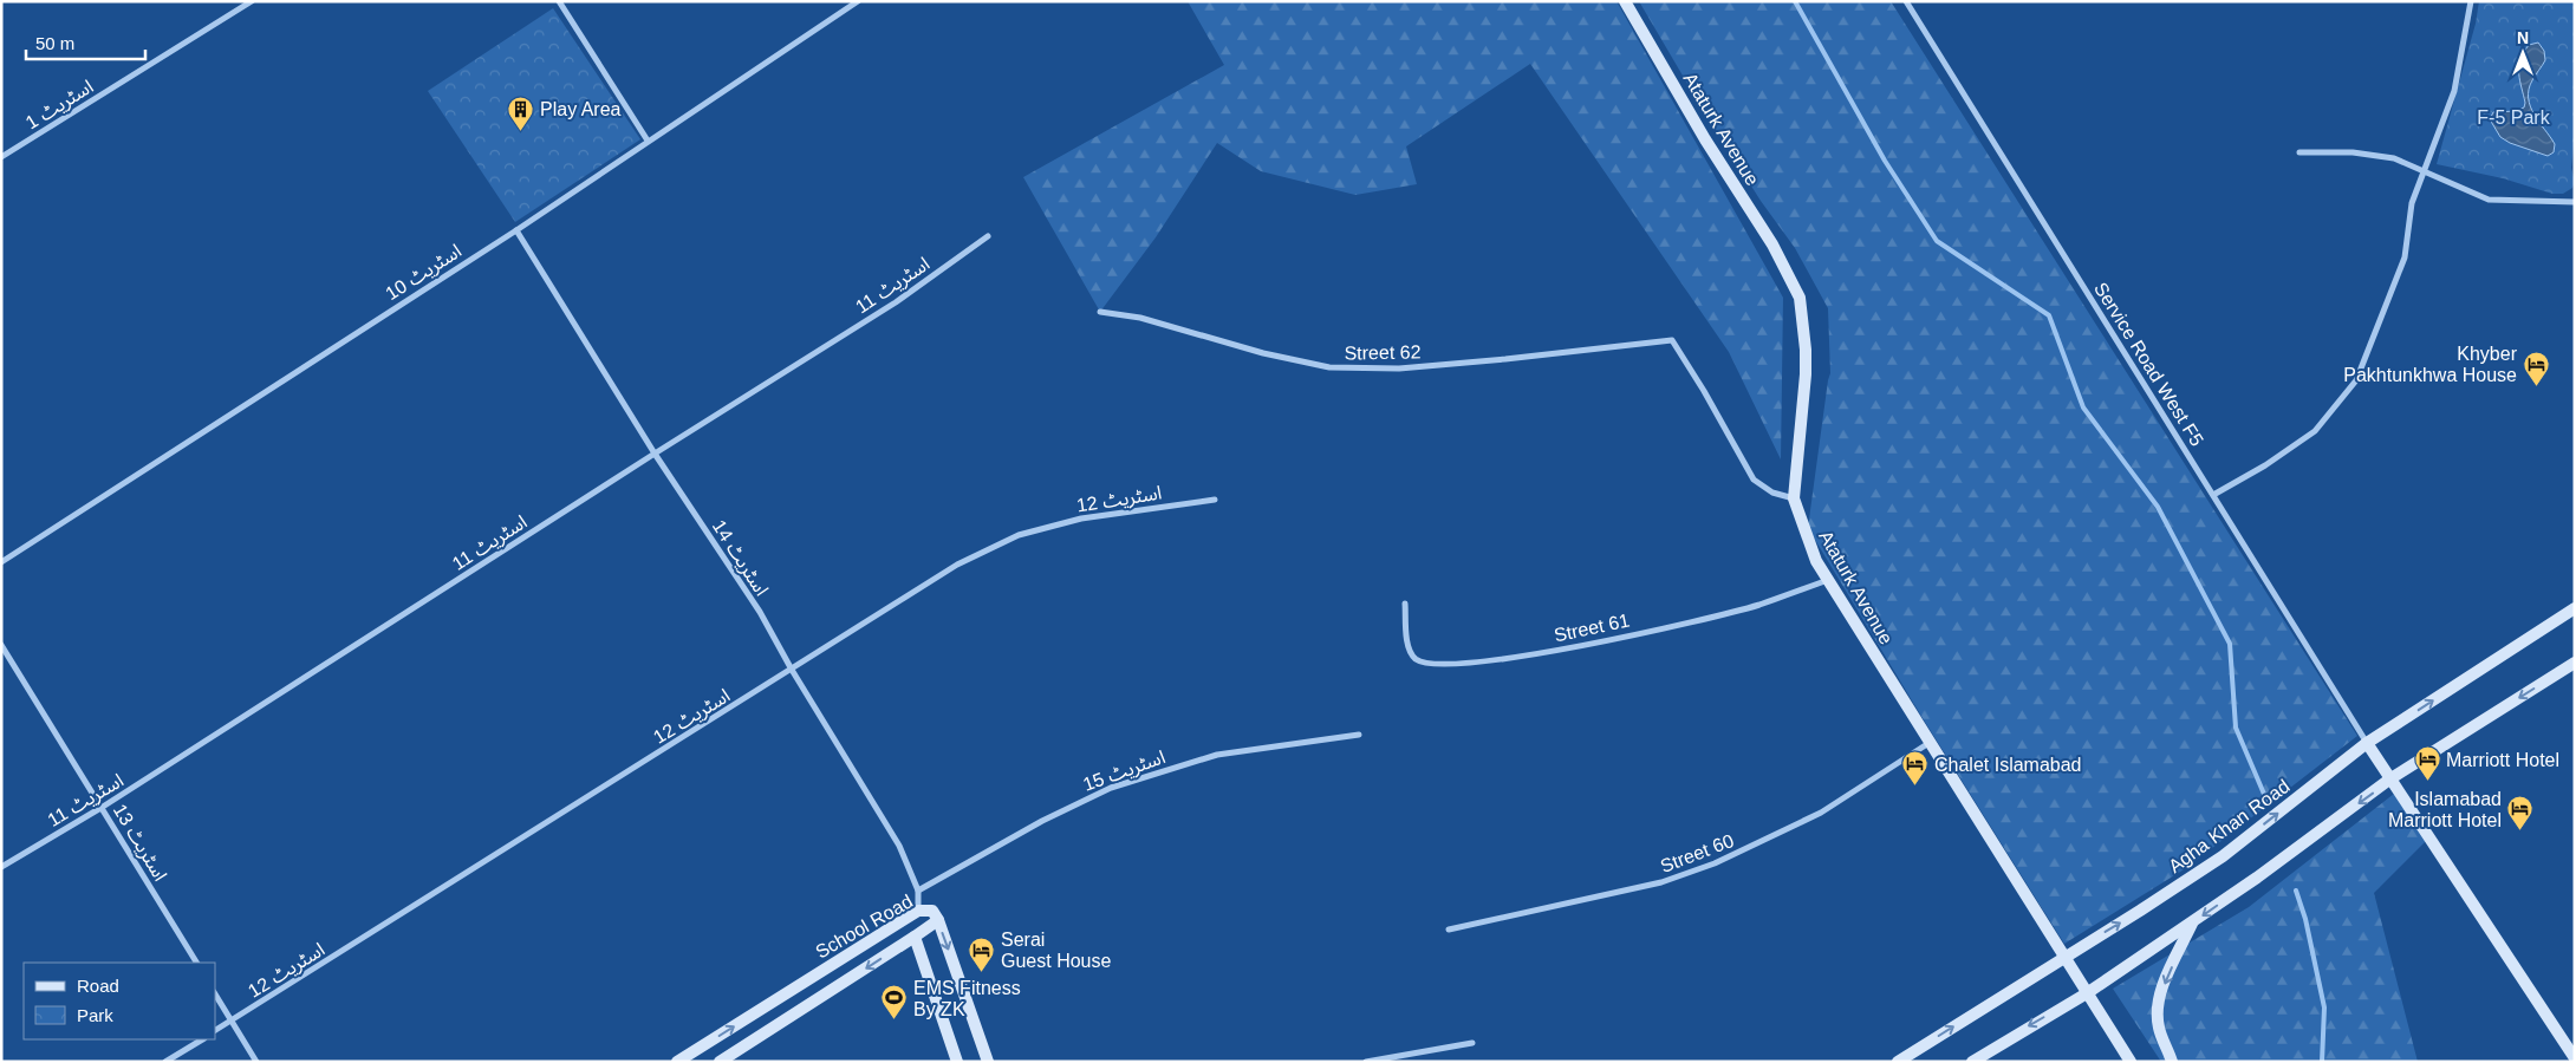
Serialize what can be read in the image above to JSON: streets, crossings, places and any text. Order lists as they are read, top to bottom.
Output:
{
  "streets": {
    "street": [
      "اسٹریٹ 1",
      "Ataturk Avenue",
      "اسٹریٹ 10",
      "اسٹریٹ 11",
      "Street 62",
      "Service Road West F5",
      "اسٹریٹ 12",
      "اسٹریٹ 14",
      "Street 61",
      "اسٹریٹ 15",
      "Agha Khan Road",
      "اسٹریٹ 13",
      "Street 60",
      "School Road"
    ]
  },
  "crossings": [
    ["Ataturk Avenue", "Street 62"],
    ["Ataturk Avenue", "Street 61"],
    ["Ataturk Avenue", "Agha Khan Road"],
    ["Ataturk Avenue", "Street 60"],
    ["اسٹریٹ 10", "اسٹریٹ 14"],
    ["اسٹریٹ 11", "اسٹریٹ 14"],
    ["اسٹریٹ 11", "اسٹریٹ 13"],
    ["Service Road West F5", "Agha Khan Road"],
    ["اسٹریٹ 12", "اسٹریٹ 14"],
    ["اسٹریٹ 14", "اسٹریٹ 15"],
    ["اسٹریٹ 14", "School Road"]
  ],
  "parks": ["F-5 Park"],
  "places": {
    "building": ["Play Area"],
    "hotel": [
      "Khyber Pakhtunkhwa House",
      "Marriott Hotel",
      "Chalet Islamabad",
      "Islamabad Marriott Hotel",
      "Serai Guest House"
    ],
    "sports": ["EMS Fitness By ZK"]
  },
  "legend": ["Road", "Park"],
  "scale_bar": "50 m",
  "north": "top"
}
